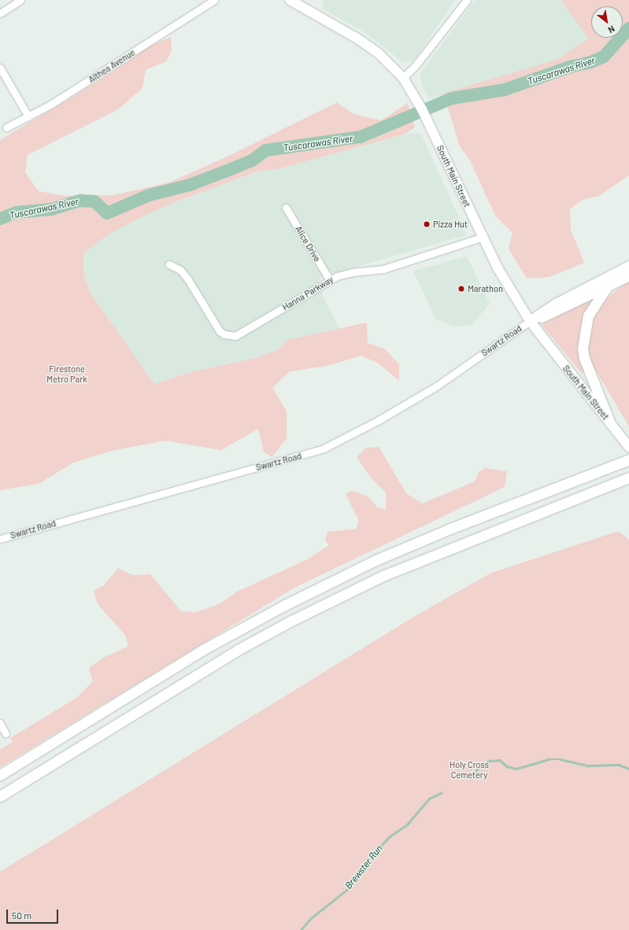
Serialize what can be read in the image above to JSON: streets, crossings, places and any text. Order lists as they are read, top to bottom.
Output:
{
  "streets": {
    "main road": ["South Main Street"],
    "street": [
      "Althea Avenue",
      "Alice Drive",
      "Hanna Parkway",
      "Swartz Road"
    ]
  },
  "crossings": [
    ["South Main Street", "Hanna Parkway"],
    ["South Main Street", "Swartz Road"],
    ["Alice Drive", "Hanna Parkway"]
  ],
  "water": ["Tuscarawas River", "Brewster Run"],
  "parks": ["Firestone Metro Park", "Holy Cross Cemetery"],
  "places": ["Pizza Hut", "Marathon"],
  "scale_bar": "50 m",
  "north": "bottom right"
}
